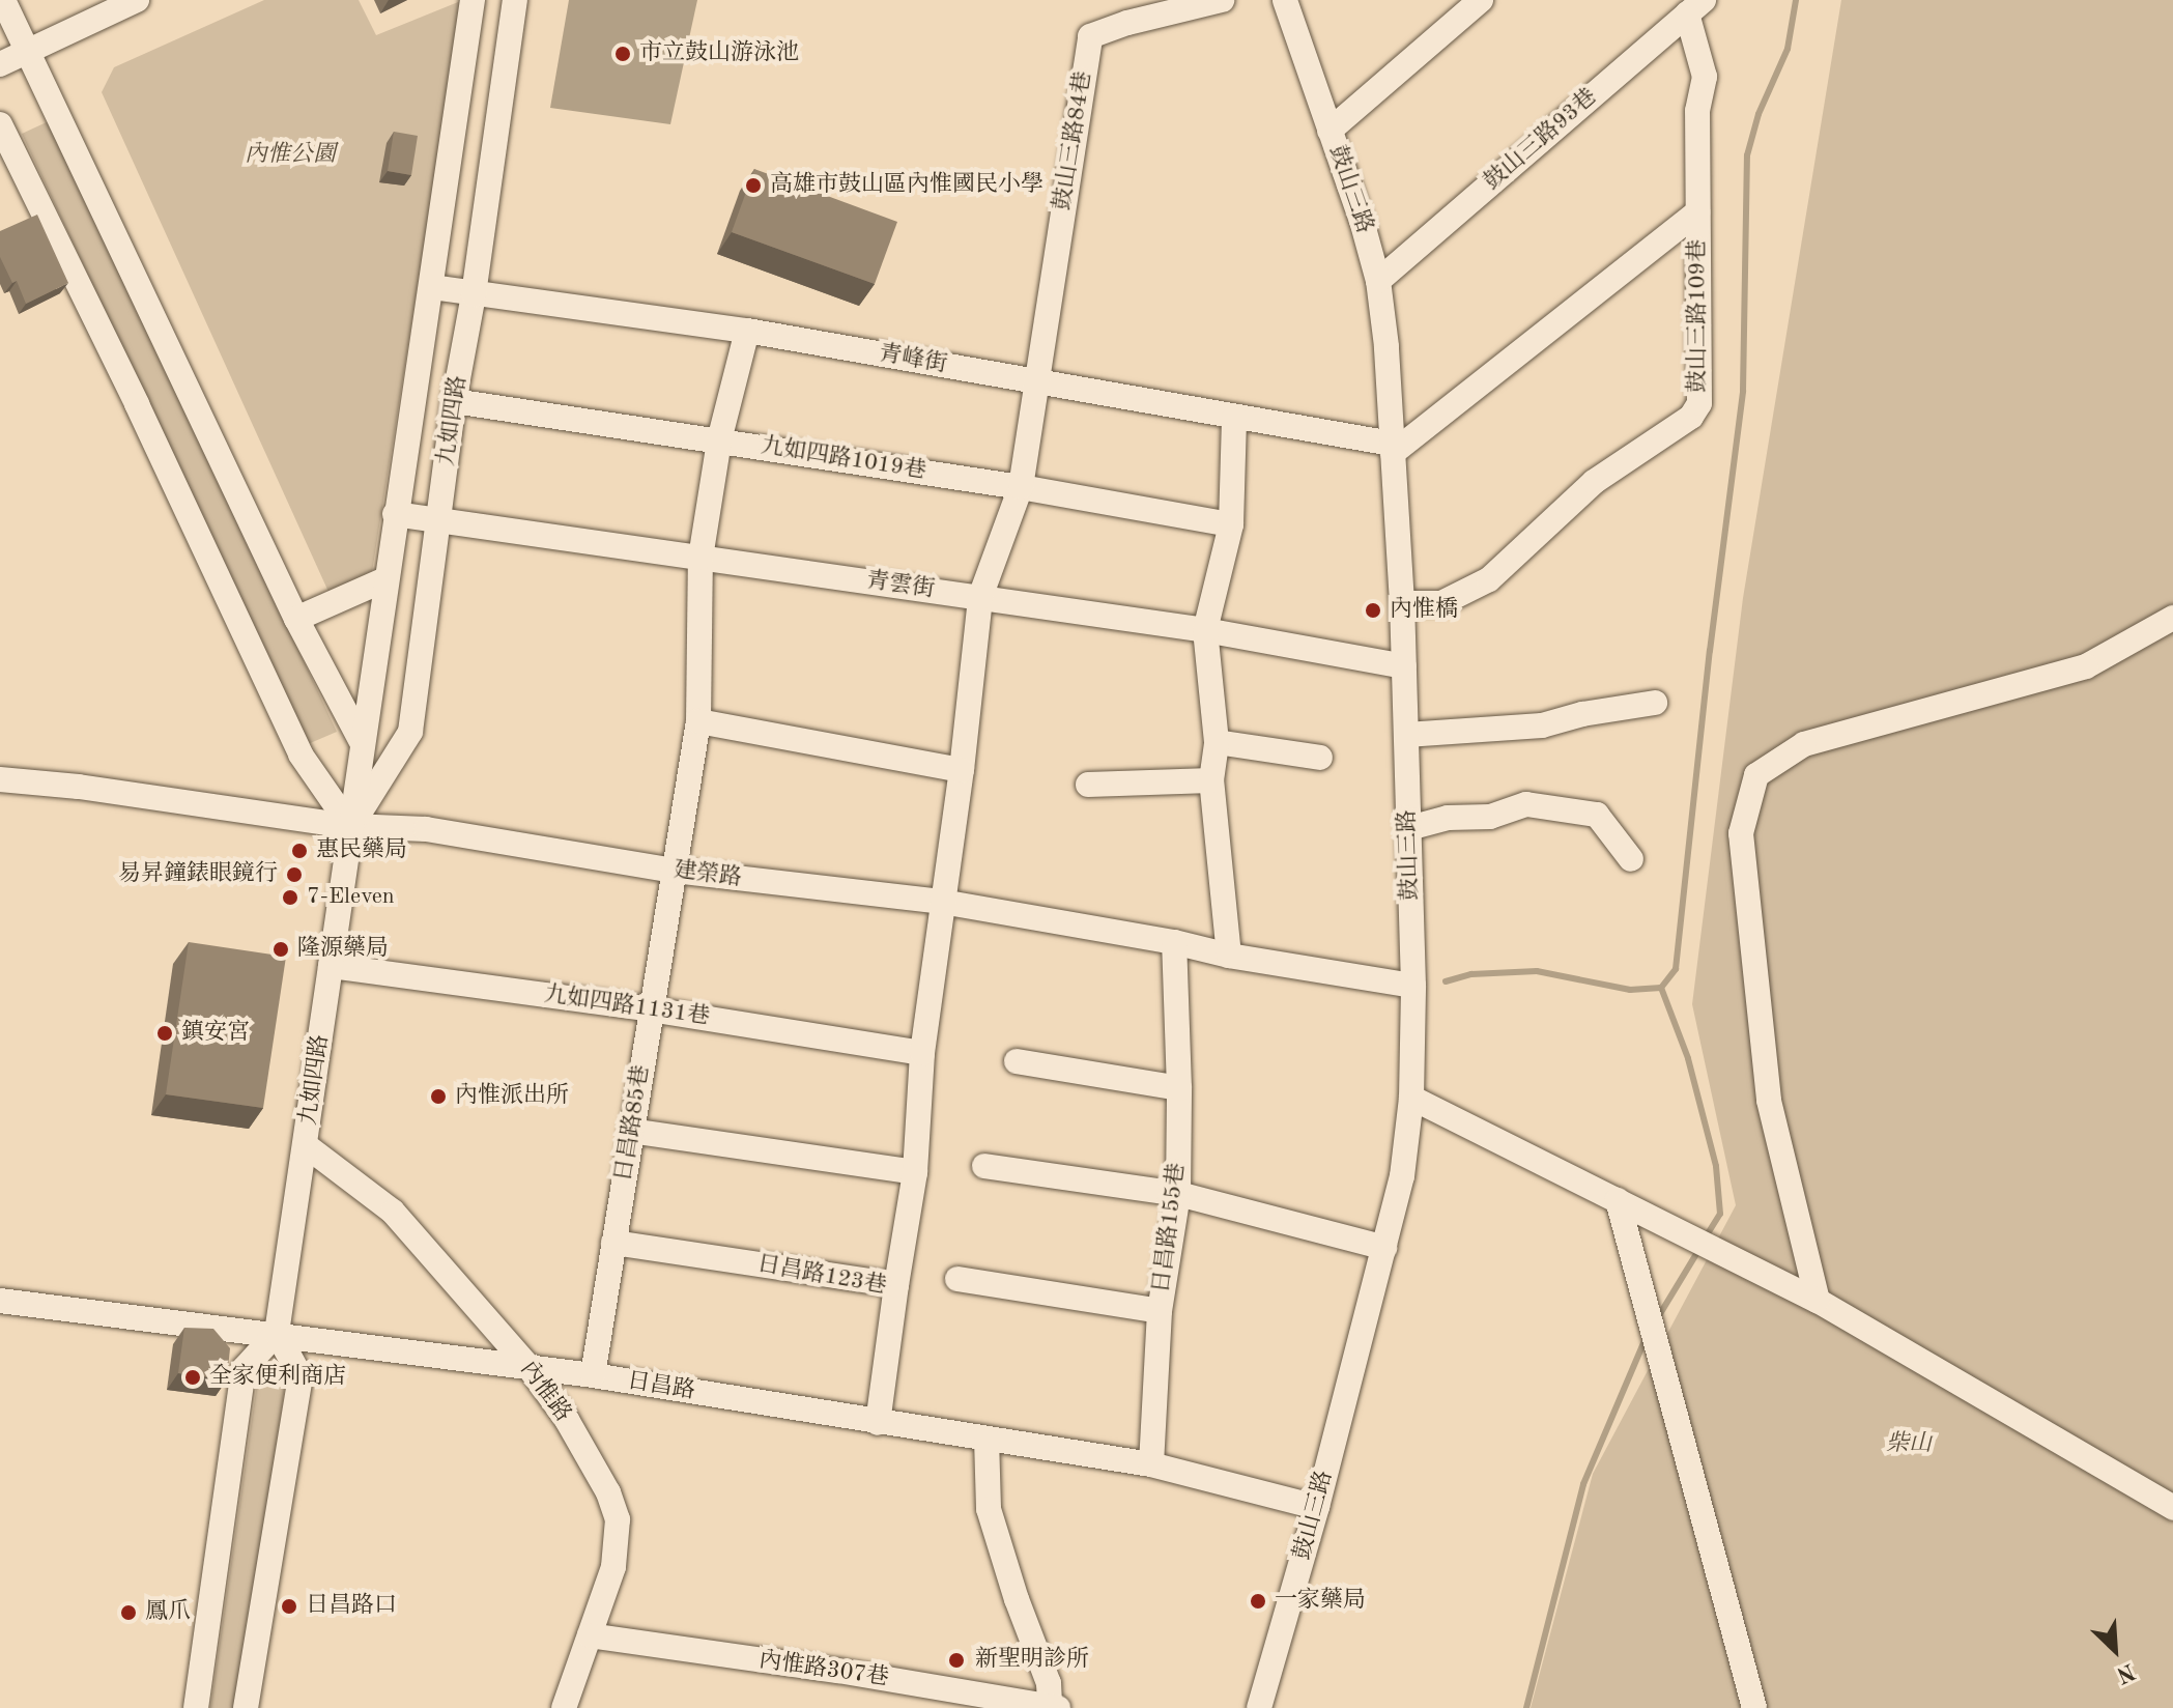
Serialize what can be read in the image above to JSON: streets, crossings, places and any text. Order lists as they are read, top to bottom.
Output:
{
  "streets": {
    "street": [
      "鼓山三路93巷",
      "鼓山三路84巷",
      "鼓山三路",
      "鼓山三路109巷",
      "青峰街",
      "九如四路",
      "九如四路1019巷",
      "青雲街",
      "建榮路",
      "九如四路1131巷",
      "日昌路85巷",
      "日昌路155巷",
      "日昌路123巷",
      "日昌路",
      "內惟路",
      "內惟路307巷"
    ]
  },
  "crossings": [
    ["鼓山三路93巷", "鼓山三路"],
    ["鼓山三路93巷", "鼓山三路109巷"],
    ["鼓山三路84巷", "青峰街"],
    ["鼓山三路", "鼓山三路109巷"],
    ["鼓山三路", "青峰街"],
    ["鼓山三路", "青雲街"],
    ["鼓山三路", "建榮路"],
    ["鼓山三路", "日昌路"],
    ["青峰街", "九如四路"],
    ["青峰街", "日昌路85巷"],
    ["九如四路", "九如四路1019巷"],
    ["九如四路", "青雲街"],
    ["九如四路", "建榮路"],
    ["九如四路", "九如四路1131巷"],
    ["九如四路", "日昌路"],
    ["九如四路", "內惟路"],
    ["九如四路1019巷", "日昌路85巷"],
    ["青雲街", "日昌路85巷"],
    ["建榮路", "日昌路85巷"],
    ["建榮路", "日昌路155巷"],
    ["九如四路1131巷", "日昌路85巷"],
    ["日昌路85巷", "日昌路123巷"],
    ["日昌路85巷", "日昌路"],
    ["日昌路155巷", "日昌路"],
    ["日昌路123巷", "日昌路"],
    ["日昌路", "內惟路"],
    ["內惟路", "內惟路307巷"]
  ],
  "parks": ["內惟公園", "柴山"],
  "places": [
    "市立鼓山游泳池",
    "高雄市鼓山區內惟國民小學",
    "內惟橋",
    "惠民藥局",
    "易昇鐘錶眼鏡行",
    "7-Eleven",
    "隆源藥局",
    "鎮安宮",
    "內惟派出所",
    "全家便利商店",
    "一家藥局",
    "日昌路口",
    "鳳爪",
    "新聖明診所"
  ],
  "north": "bottom right"
}
